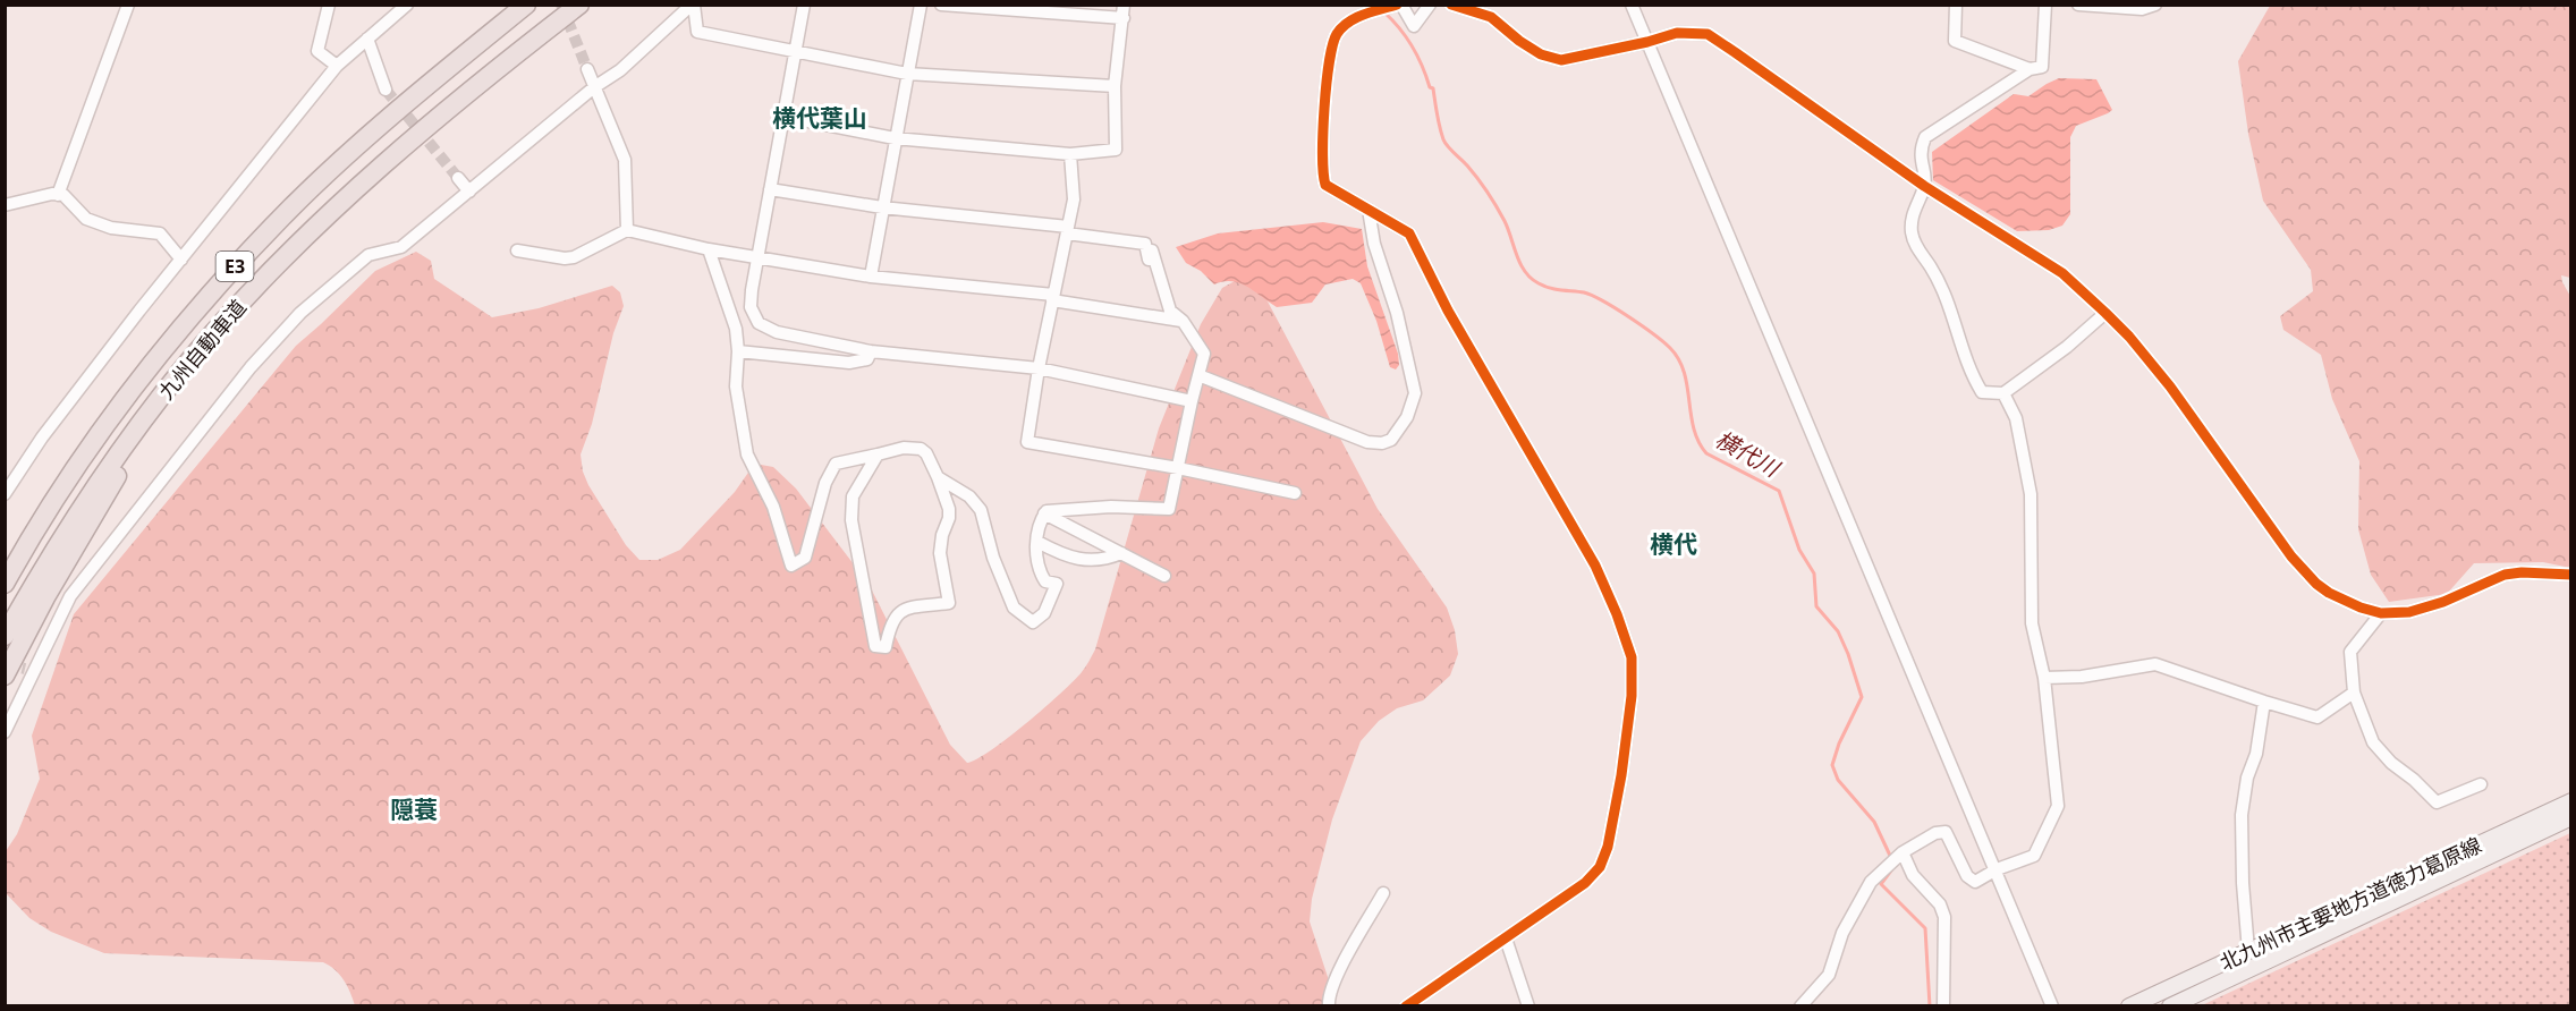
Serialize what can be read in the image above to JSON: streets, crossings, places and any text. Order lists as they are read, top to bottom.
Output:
{
  "streets": {
    "highway": ["E3", "九州自動車道"],
    "main road": ["北九州市主要地方道徳力葛原線"]
  },
  "districts": ["横代葉山", "横代", "隠蓑"],
  "water": ["横代川"]
}
